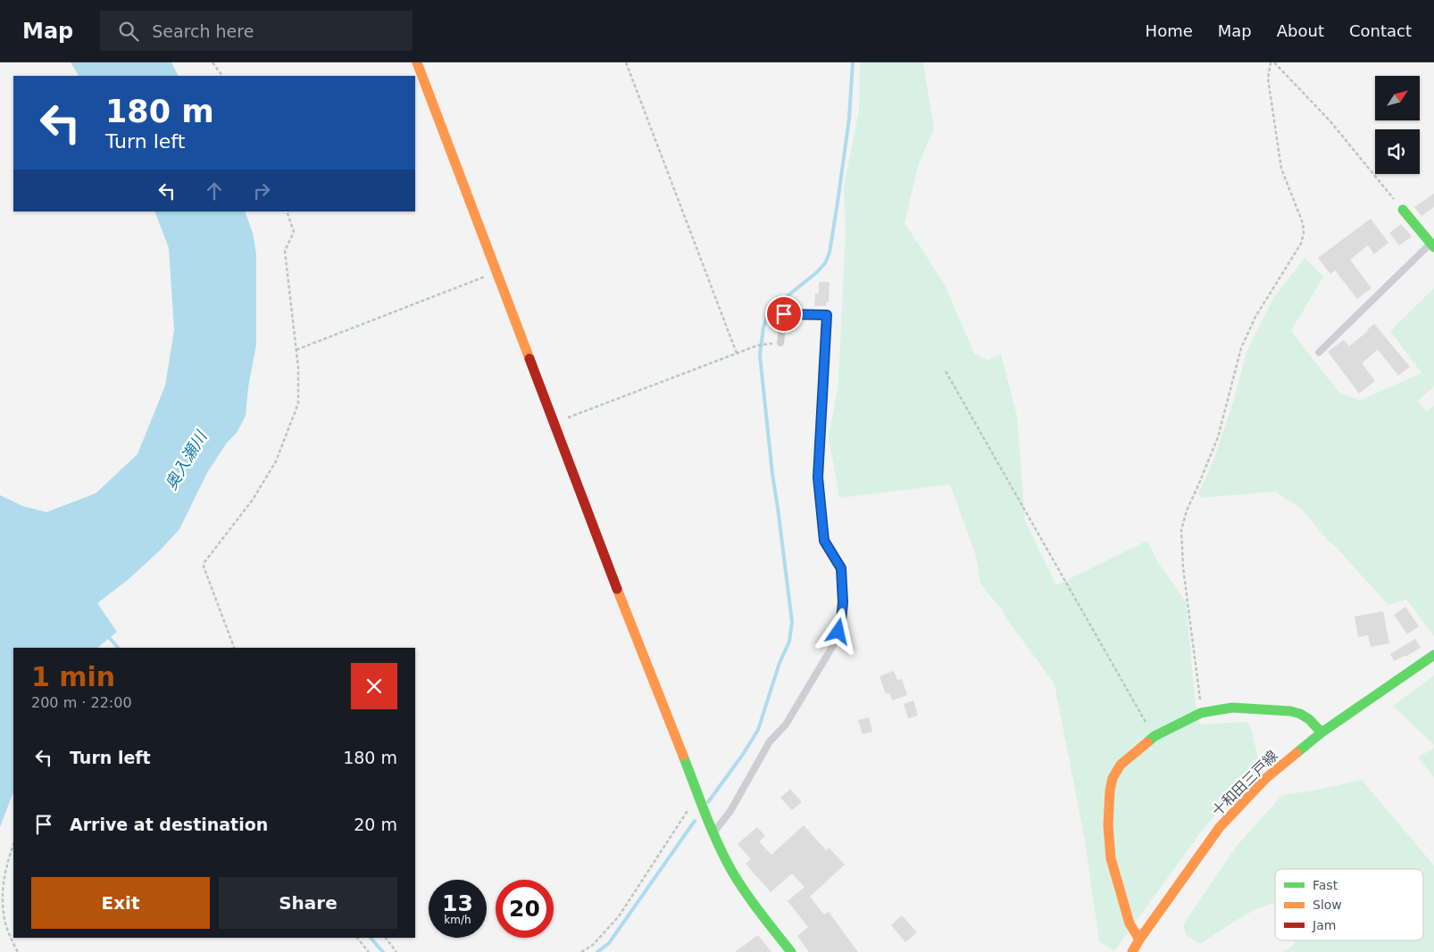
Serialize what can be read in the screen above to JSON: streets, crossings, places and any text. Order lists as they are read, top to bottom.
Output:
{
  "streets": {
    "street": ["十和田三戸線"]
  },
  "water": ["奥入瀬川"],
  "legend": ["Fast", "Slow", "Jam"],
  "north": "top right",
  "page": {
    "header": "Map",
    "search": "Search here",
    "nav": [
      "Home",
      "Map",
      "About",
      "Contact"
    ],
    "turn": ["180 m", "Turn left"],
    "heading": ["1 min", "200 m · 22:00"],
    "list": [
      {
        "name": "Turn left",
        "value": "180 m"
      },
      {
        "name": "Arrive at destination",
        "value": "20 m"
      }
    ],
    "buttons": ["Exit", "Share"],
    "speed": "13 km/h",
    "limit": "20"
  }
}
